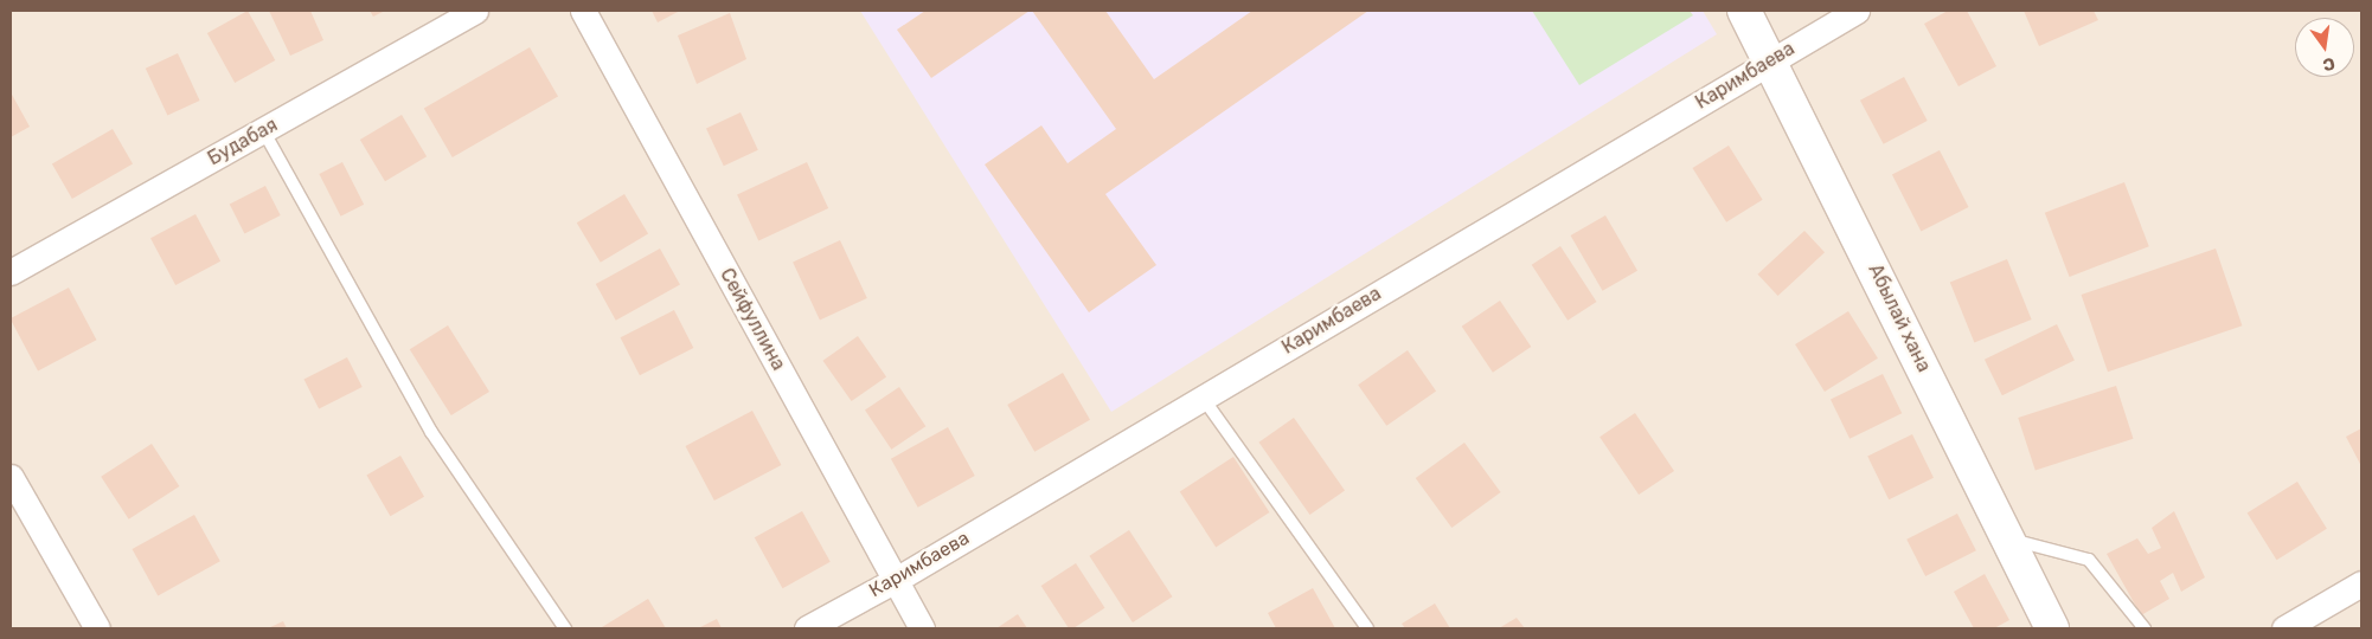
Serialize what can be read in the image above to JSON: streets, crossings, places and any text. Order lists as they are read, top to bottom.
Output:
{
  "streets": {
    "main road": ["Абылай хана"],
    "street": ["Каримбаева", "Будабая", "Сейфуллина"]
  },
  "crossings": [
    ["Каримбаева", "Абылай хана"],
    ["Каримбаева", "Сейфуллина"]
  ],
  "north": "bottom"
}
